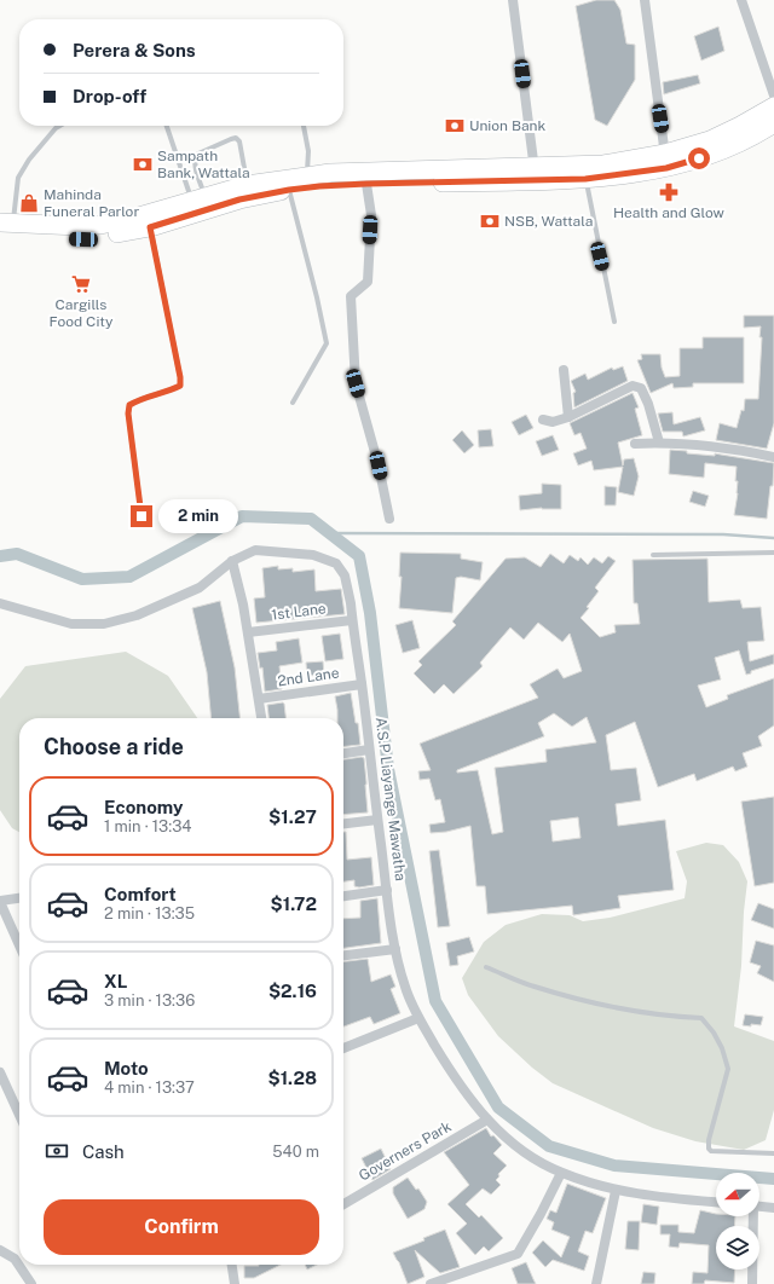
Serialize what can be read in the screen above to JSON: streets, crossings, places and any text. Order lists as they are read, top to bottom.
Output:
{
  "streets": {
    "street": [
      "1st Lane",
      "2nd Lane",
      "A.S.P Liayange Mawatha",
      "Governers Park"
    ]
  },
  "crossings": [
    ["1st Lane", "A.S.P Liayange Mawatha"],
    ["2nd Lane", "A.S.P Liayange Mawatha"],
    ["A.S.P Liayange Mawatha", "Governers Park"]
  ],
  "places": {
    "bank": ["Union Bank", "Sampath Bank, Wattala", "NSB, Wattala"],
    "pharmacy": ["Health and Glow"],
    "shop": ["Mahinda Funeral Parlor"],
    "supermarket": ["Cargills Food City"]
  },
  "north": "left",
  "page": {
    "banner": ["Perera & Sons", "Drop-off"],
    "bubble": "2 min",
    "heading": "Choose a ride",
    "list": [
      {
        "name": "Economy",
        "note": "1 min · 13:34",
        "value": "$1.27"
      },
      {
        "name": "Comfort",
        "note": "2 min · 13:35",
        "value": "$1.72"
      },
      {
        "name": "XL",
        "note": "3 min · 13:36",
        "value": "$2.16"
      },
      {
        "name": "Moto",
        "note": "4 min · 13:37",
        "value": "$1.28"
      }
    ],
    "pay": ["Cash", "540 m"],
    "buttons": "Confirm"
  }
}
